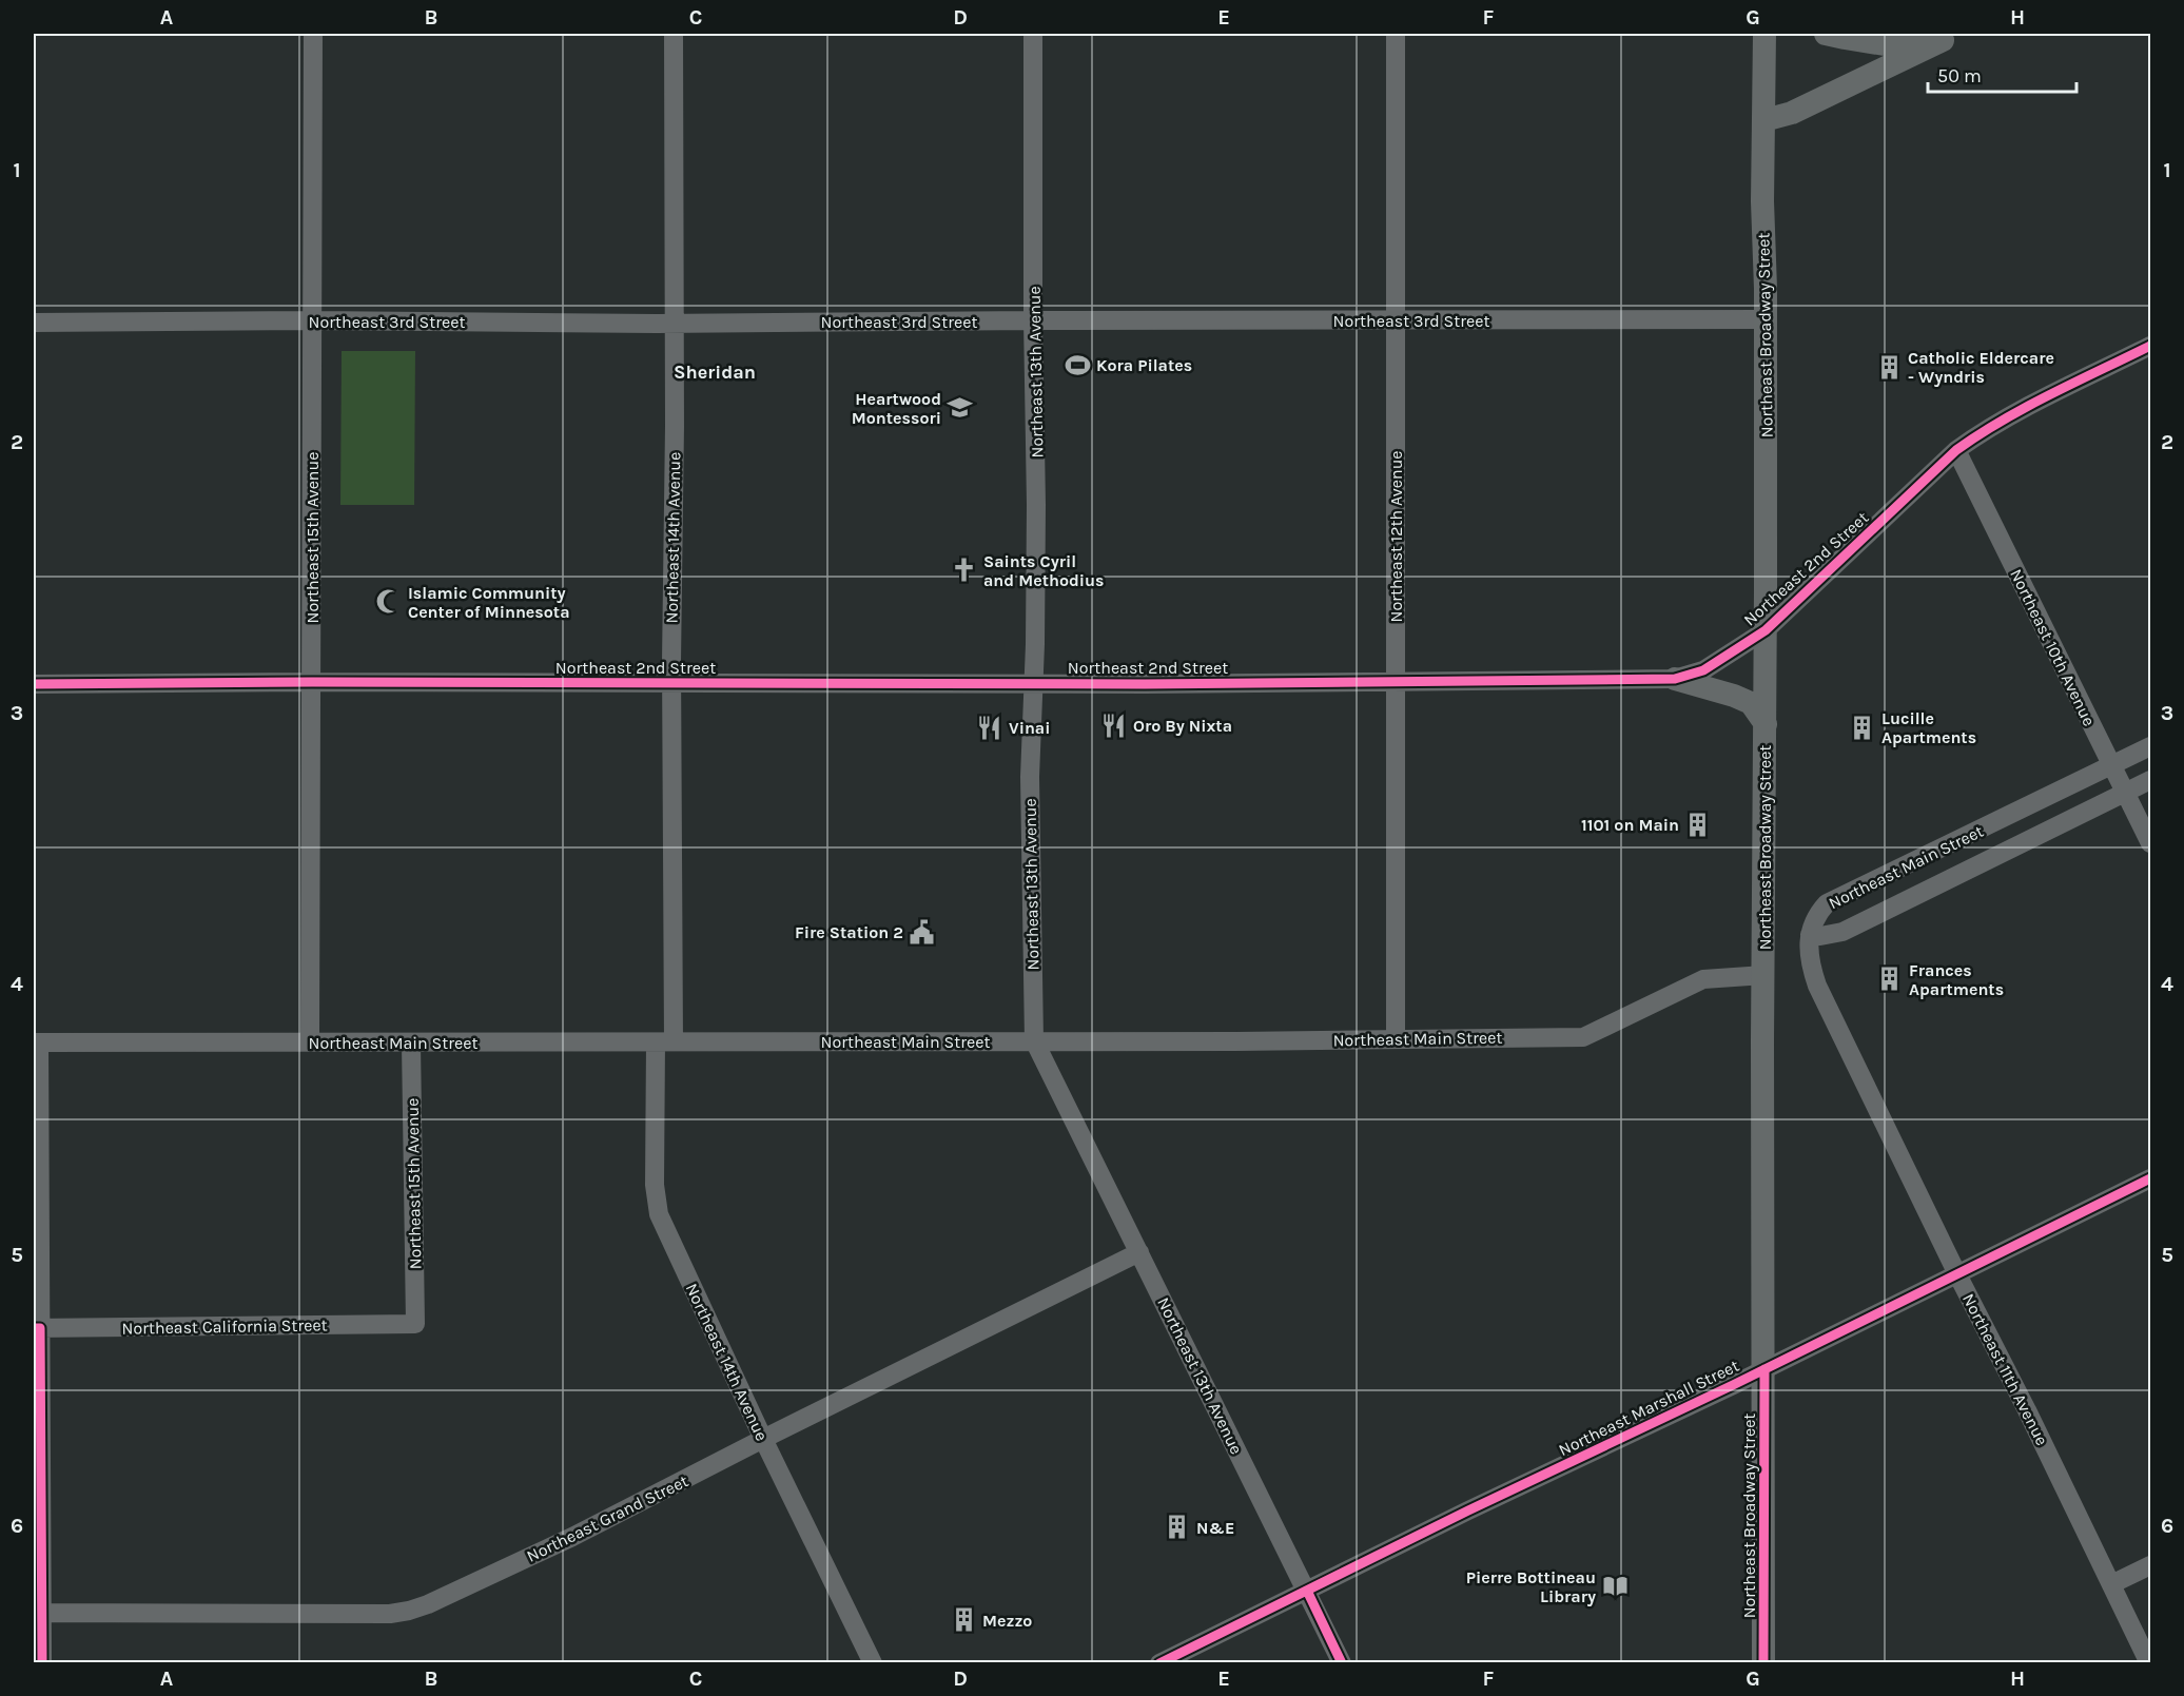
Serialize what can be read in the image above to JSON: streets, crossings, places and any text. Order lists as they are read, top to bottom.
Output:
{
  "streets": {
    "main road": ["Northeast Broadway Street"],
    "street": [
      "Northeast 3rd Street",
      "Northeast 13th Avenue",
      "Northeast 12th Avenue",
      "Northeast 15th Avenue",
      "Northeast 14th Avenue",
      "Northeast 2nd Street",
      "Northeast 10th Avenue",
      "Northeast Main Street",
      "Northeast California Street",
      "Northeast 11th Avenue",
      "Northeast Marshall Street",
      "Northeast Grand Street"
    ]
  },
  "crossings": [
    ["Northeast 3rd Street", "Northeast Broadway Street"],
    ["Northeast 3rd Street", "Northeast 13th Avenue"],
    ["Northeast 3rd Street", "Northeast 12th Avenue"],
    ["Northeast 3rd Street", "Northeast 15th Avenue"],
    ["Northeast 3rd Street", "Northeast 14th Avenue"],
    ["Northeast Broadway Street", "Northeast 2nd Street"],
    ["Northeast Broadway Street", "Northeast Main Street"],
    ["Northeast Broadway Street", "Northeast Marshall Street"],
    ["Northeast 13th Avenue", "Northeast 2nd Street"],
    ["Northeast 13th Avenue", "Northeast Main Street"],
    ["Northeast 13th Avenue", "Northeast Marshall Street"],
    ["Northeast 13th Avenue", "Northeast Grand Street"],
    ["Northeast 12th Avenue", "Northeast 2nd Street"],
    ["Northeast 12th Avenue", "Northeast Main Street"],
    ["Northeast 15th Avenue", "Northeast 2nd Street"],
    ["Northeast 15th Avenue", "Northeast Main Street"],
    ["Northeast 15th Avenue", "Northeast California Street"],
    ["Northeast 14th Avenue", "Northeast 2nd Street"],
    ["Northeast 14th Avenue", "Northeast Main Street"],
    ["Northeast 14th Avenue", "Northeast Grand Street"],
    ["Northeast 2nd Street", "Northeast 10th Avenue"],
    ["Northeast 10th Avenue", "Northeast Main Street"],
    ["Northeast Main Street", "Northeast 11th Avenue"],
    ["Northeast 11th Avenue", "Northeast Marshall Street"]
  ],
  "districts": ["Sheridan"],
  "places": {
    "sports": ["Kora Pilates"],
    "building": [
      "Catholic Eldercare - Wyndris",
      "Lucille Apartments",
      "1101 on Main",
      "Frances Apartments",
      "N&E",
      "Mezzo"
    ],
    "school or university": ["Heartwood Montessori"],
    "church": ["Saints Cyril and Methodius"],
    "mosque": ["Islamic Community Center of Minnesota"],
    "restaurant": ["Oro By Nixta", "Vinai"],
    "public building": ["Fire Station 2"],
    "library": ["Pierre Bottineau Library"]
  },
  "scale_bar": "50 m",
  "grid": {
    "columns": [
      "A",
      "B",
      "C",
      "D",
      "E",
      "F",
      "G",
      "H"
    ],
    "rows": [
      "1",
      "2",
      "3",
      "4",
      "5",
      "6"
    ]
  }
}
